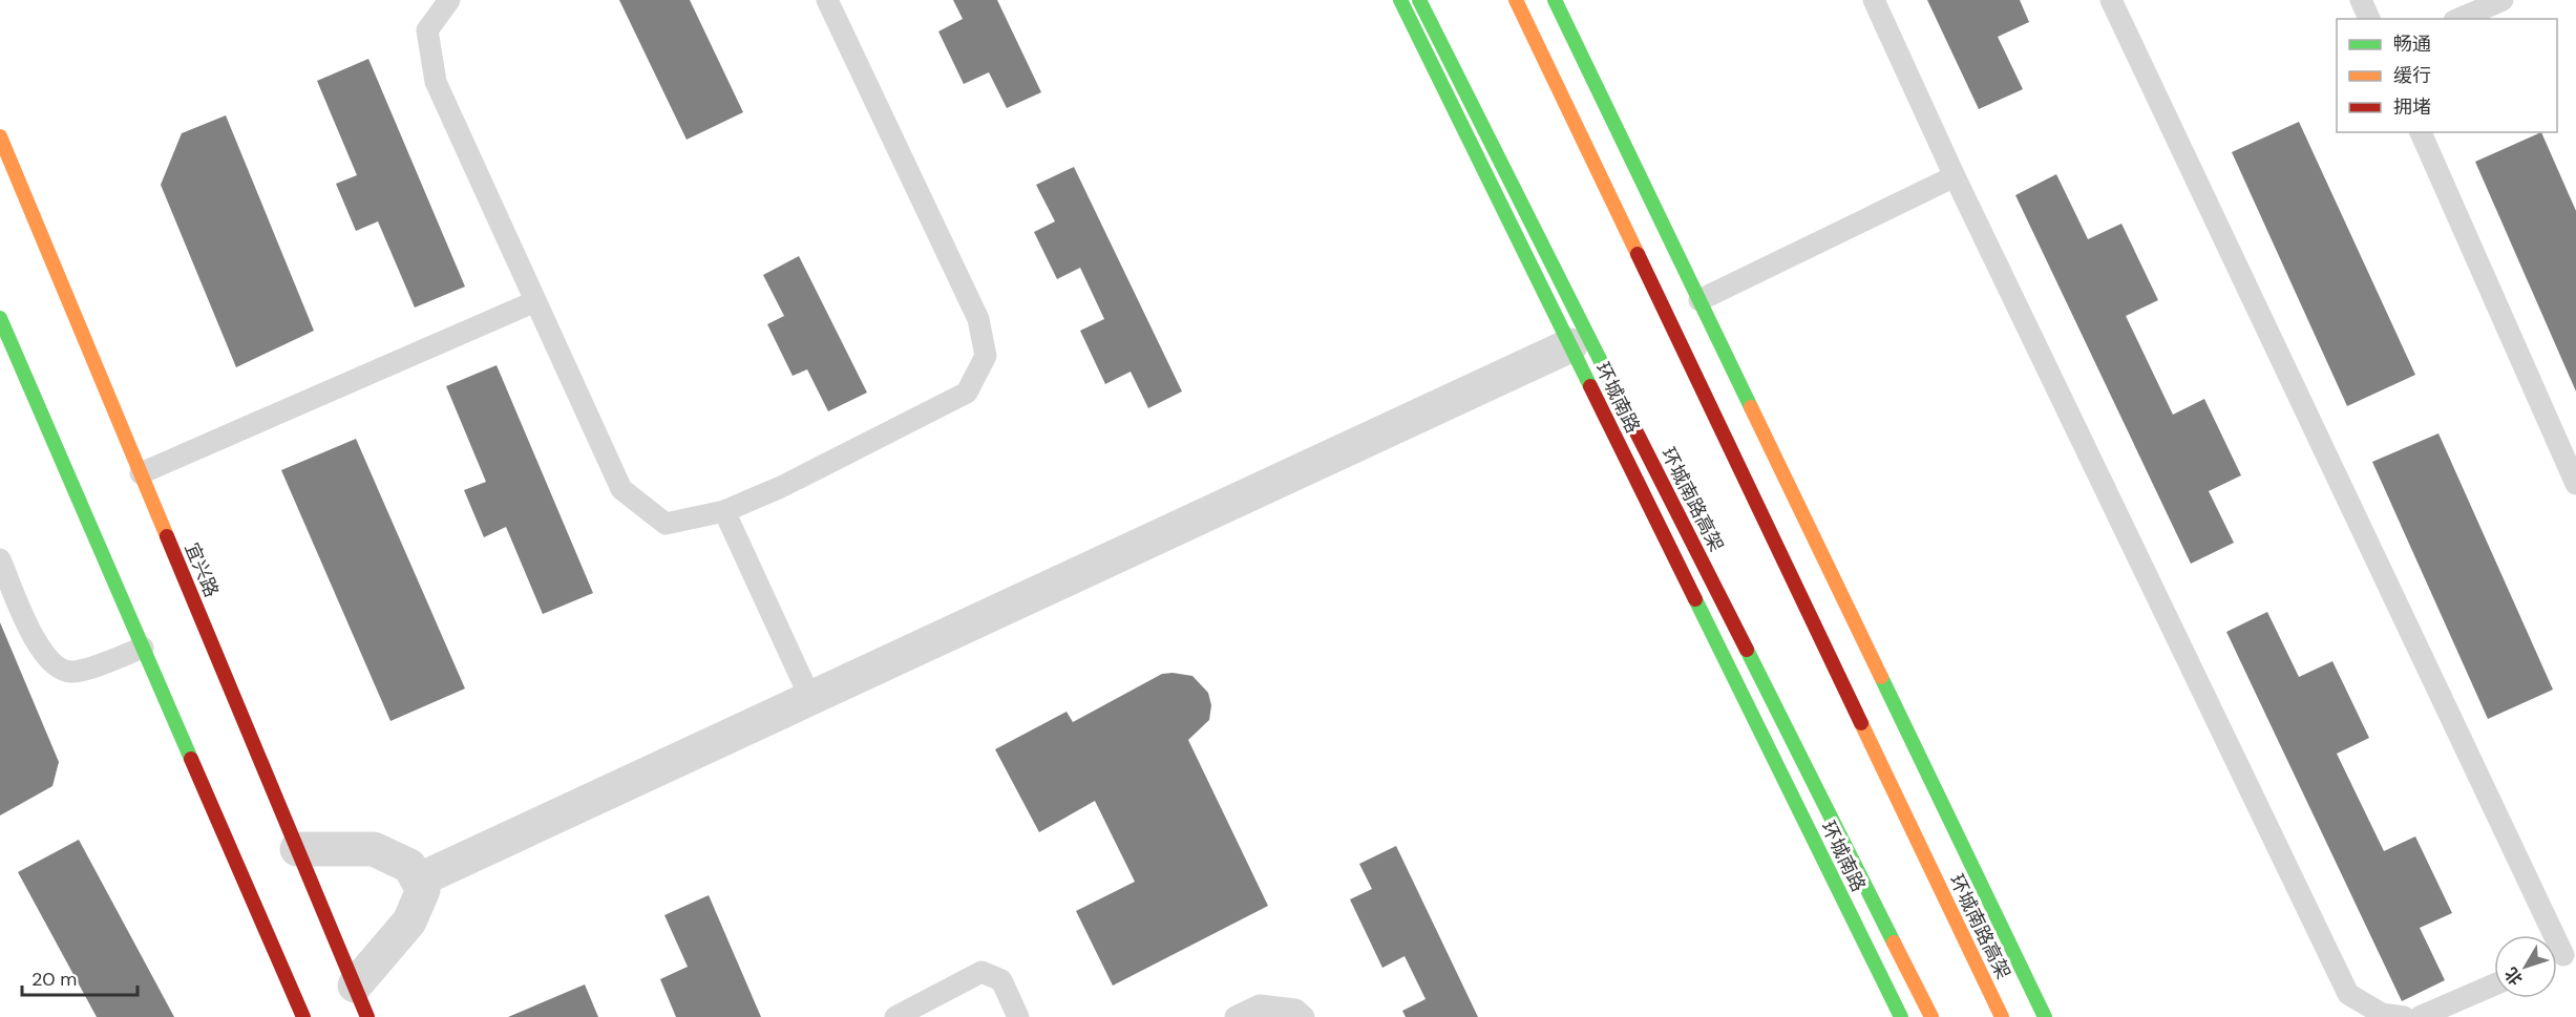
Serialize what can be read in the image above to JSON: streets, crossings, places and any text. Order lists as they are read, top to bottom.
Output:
{
  "streets": {
    "main road": ["环城南路", "环城南路高架", "宜兴路"]
  },
  "legend": ["畅通", "缓行", "拥堵"],
  "scale_bar": "20 m",
  "north": "bottom left"
}
